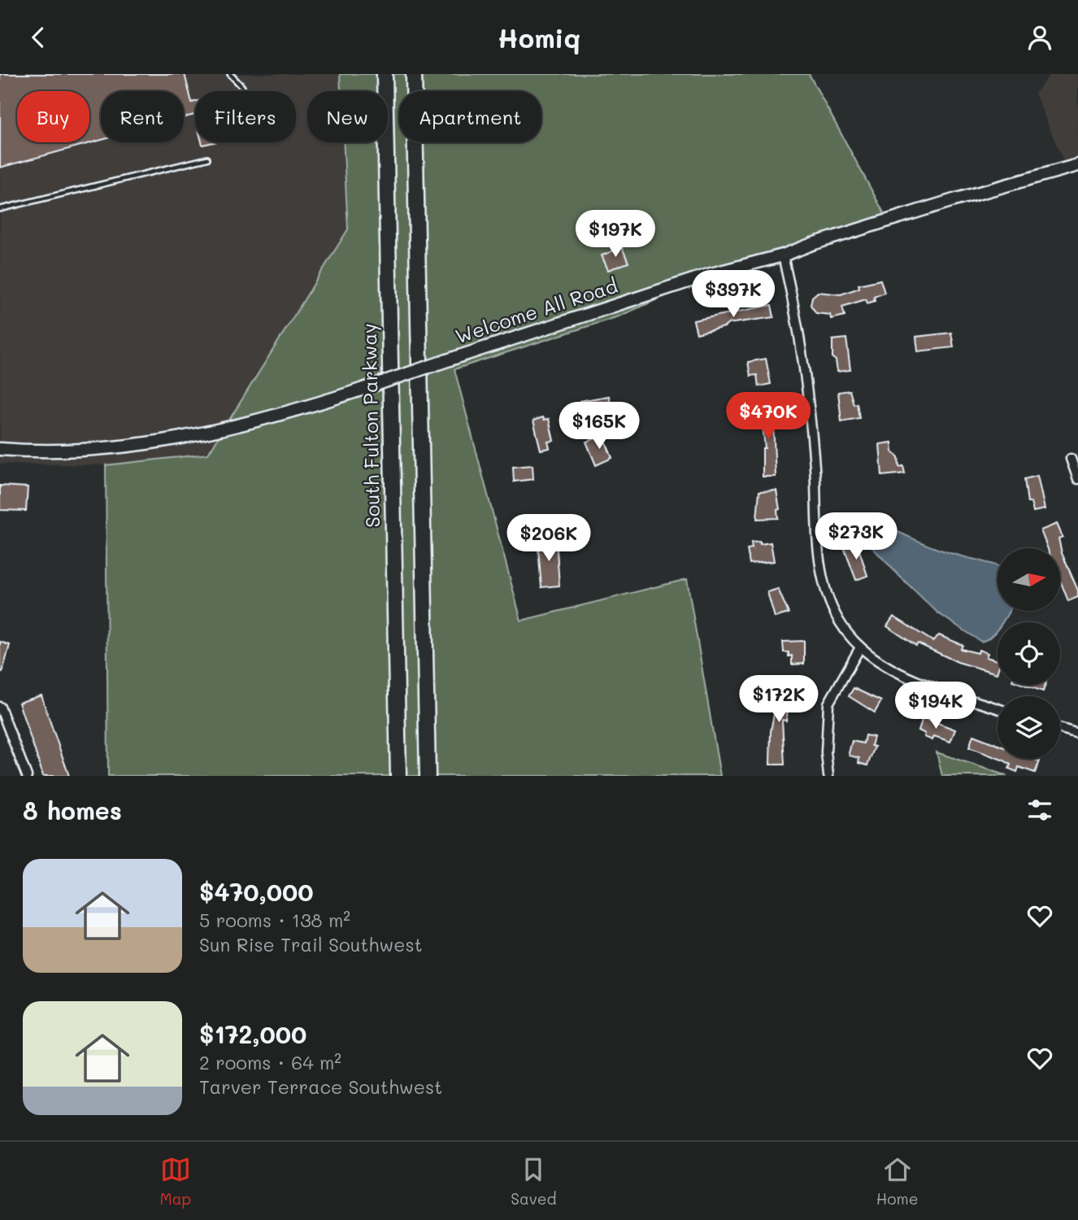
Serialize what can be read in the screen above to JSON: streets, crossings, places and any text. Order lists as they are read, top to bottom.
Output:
{
  "streets": {
    "highway": ["South Fulton Parkway"],
    "street": ["Welcome All Road"]
  },
  "north": "right",
  "page": {
    "header": "Homiq",
    "chip": [
      "Buy",
      "Rent",
      "Filters",
      "New",
      "Apartment"
    ],
    "price": [
      "$197K",
      "$397K",
      "$470K",
      "$165K",
      "$273K",
      "$206K",
      "$172K",
      "$194K"
    ],
    "heading": "8 homes",
    "list": [
      {
        "name": "$470,000",
        "note": "5 rooms · 138 m² · Sun Rise Trail Southwest"
      },
      {
        "name": "$172,000",
        "note": "2 rooms · 64 m² · Tarver Terrace Southwest"
      }
    ],
    "tabs": ["Map", "Saved", "Home"]
  }
}
